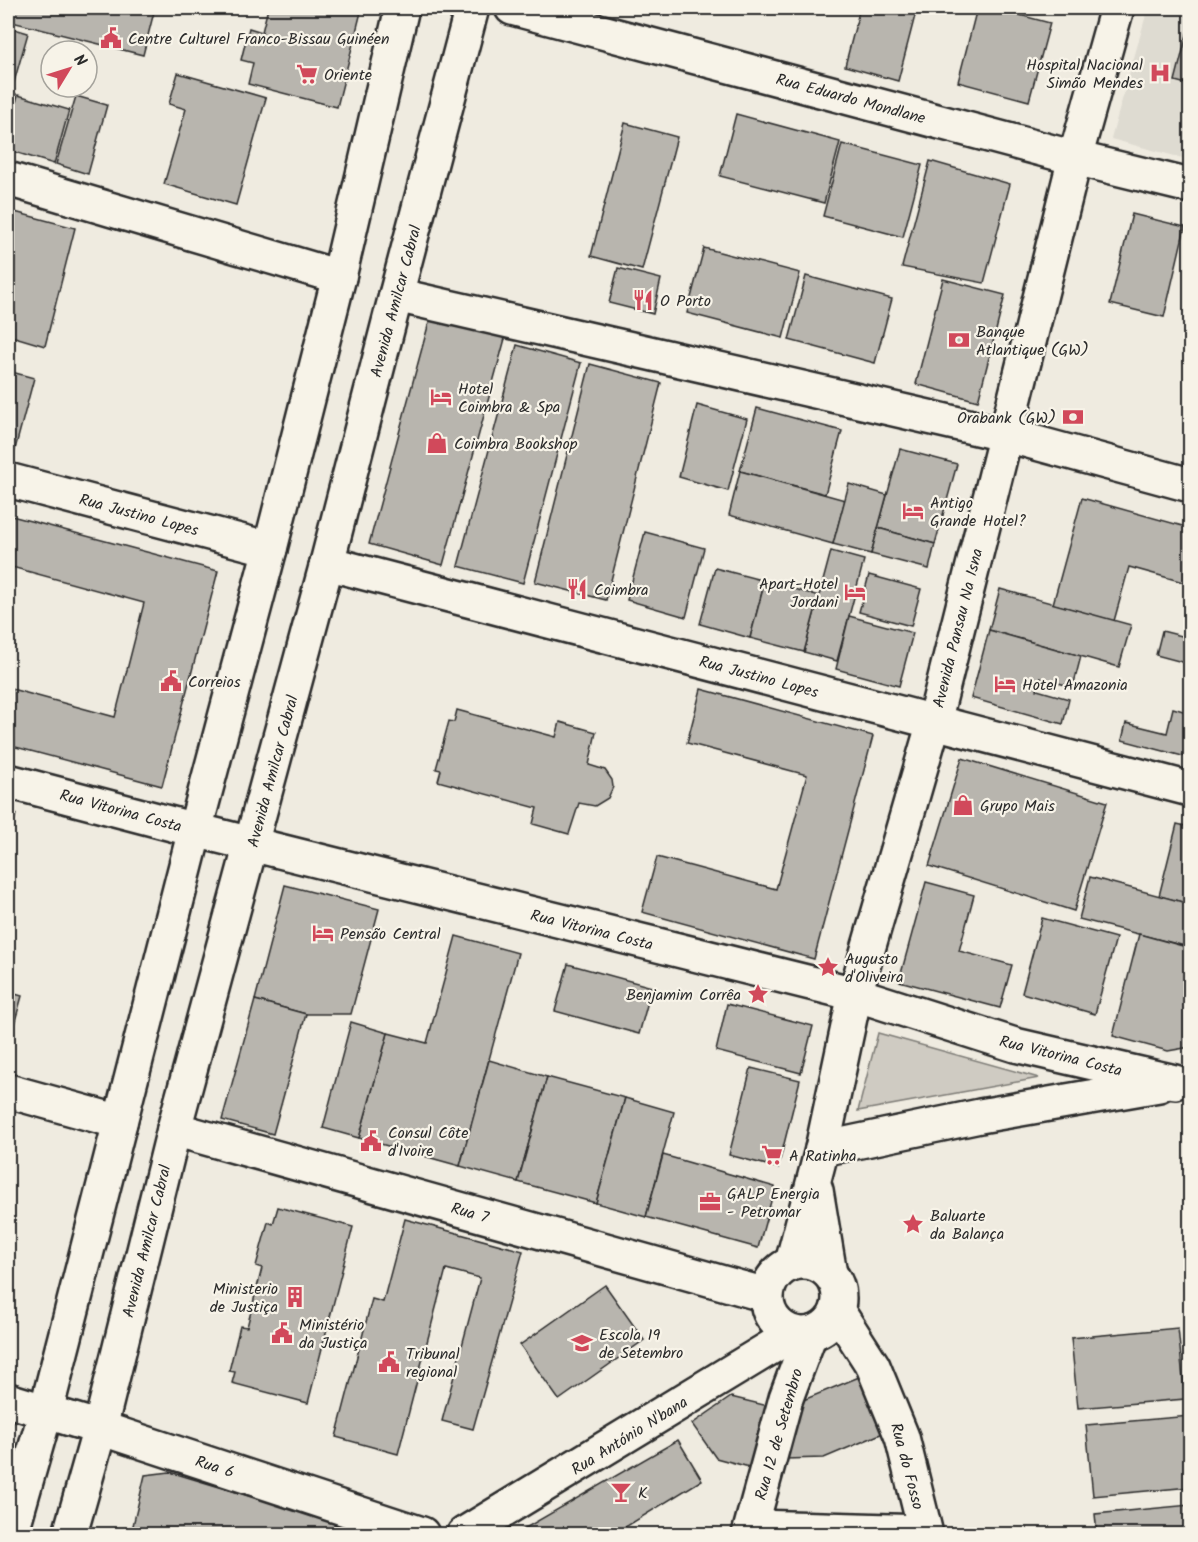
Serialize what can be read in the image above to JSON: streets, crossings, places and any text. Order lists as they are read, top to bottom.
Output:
{
  "streets": {
    "street": [
      "Rua Eduardo Mondlane",
      "Avenida Amilcar Cabral",
      "Rua Justino Lopes",
      "Avenida Pansau Na Isna",
      "Rua Vitorina Costa",
      "Rua 7",
      "Rua 12 de Setembro",
      "Rua António N'bana",
      "Rua 6",
      "Rua do Fosso"
    ]
  },
  "crossings": [
    ["Rua Eduardo Mondlane", "Avenida Pansau Na Isna"],
    ["Avenida Amilcar Cabral", "Rua Justino Lopes"],
    ["Avenida Amilcar Cabral", "Rua Vitorina Costa"],
    ["Avenida Amilcar Cabral", "Rua 7"],
    ["Avenida Amilcar Cabral", "Rua 6"],
    ["Rua Justino Lopes", "Avenida Pansau Na Isna"],
    ["Avenida Pansau Na Isna", "Rua Vitorina Costa"],
    ["Avenida Pansau Na Isna", "Rua 7"],
    ["Avenida Pansau Na Isna", "Rua 12 de Setembro"],
    ["Avenida Pansau Na Isna", "Rua António N'bana"],
    ["Avenida Pansau Na Isna", "Rua do Fosso"],
    ["Rua 7", "Rua 12 de Setembro"],
    ["Rua 7", "Rua António N'bana"],
    ["Rua 7", "Rua do Fosso"],
    ["Rua 12 de Setembro", "Rua António N'bana"],
    ["Rua 12 de Setembro", "Rua do Fosso"],
    ["Rua António N'bana", "Rua do Fosso"]
  ],
  "places": {
    "public building": [
      "Centre Culturel Franco-Bissau Guinéen",
      "Correios",
      "Consul Côte d'Ivoire",
      "Ministério da Justiça",
      "Tribunal regional"
    ],
    "hospital": ["Hospital Nacional Simão Mendes"],
    "supermarket": ["Oriente", "A Ratinha"],
    "restaurant": ["O Porto", "Coimbra"],
    "bank": ["Banque Atlantique (GW)", "Orabank (GW)"],
    "hotel": [
      "Hotel Coimbra & Spa",
      "Antigo Grande Hotel?",
      "Apart-Hotel Jordani",
      "Hotel Amazonia",
      "Pensão Central"
    ],
    "shop": ["Coimbra Bookshop", "Grupo Mais"],
    "place": ["Augusto d'Oliveira", "Benjamim Corrêa", "Baluarte da Balança"],
    "office": ["GALP Energia - Petromar"],
    "building": ["Ministerio de Justiça"],
    "school or university": ["Escola 19 de Setembro"],
    "bar": ["K"]
  },
  "north": "top right"
}
